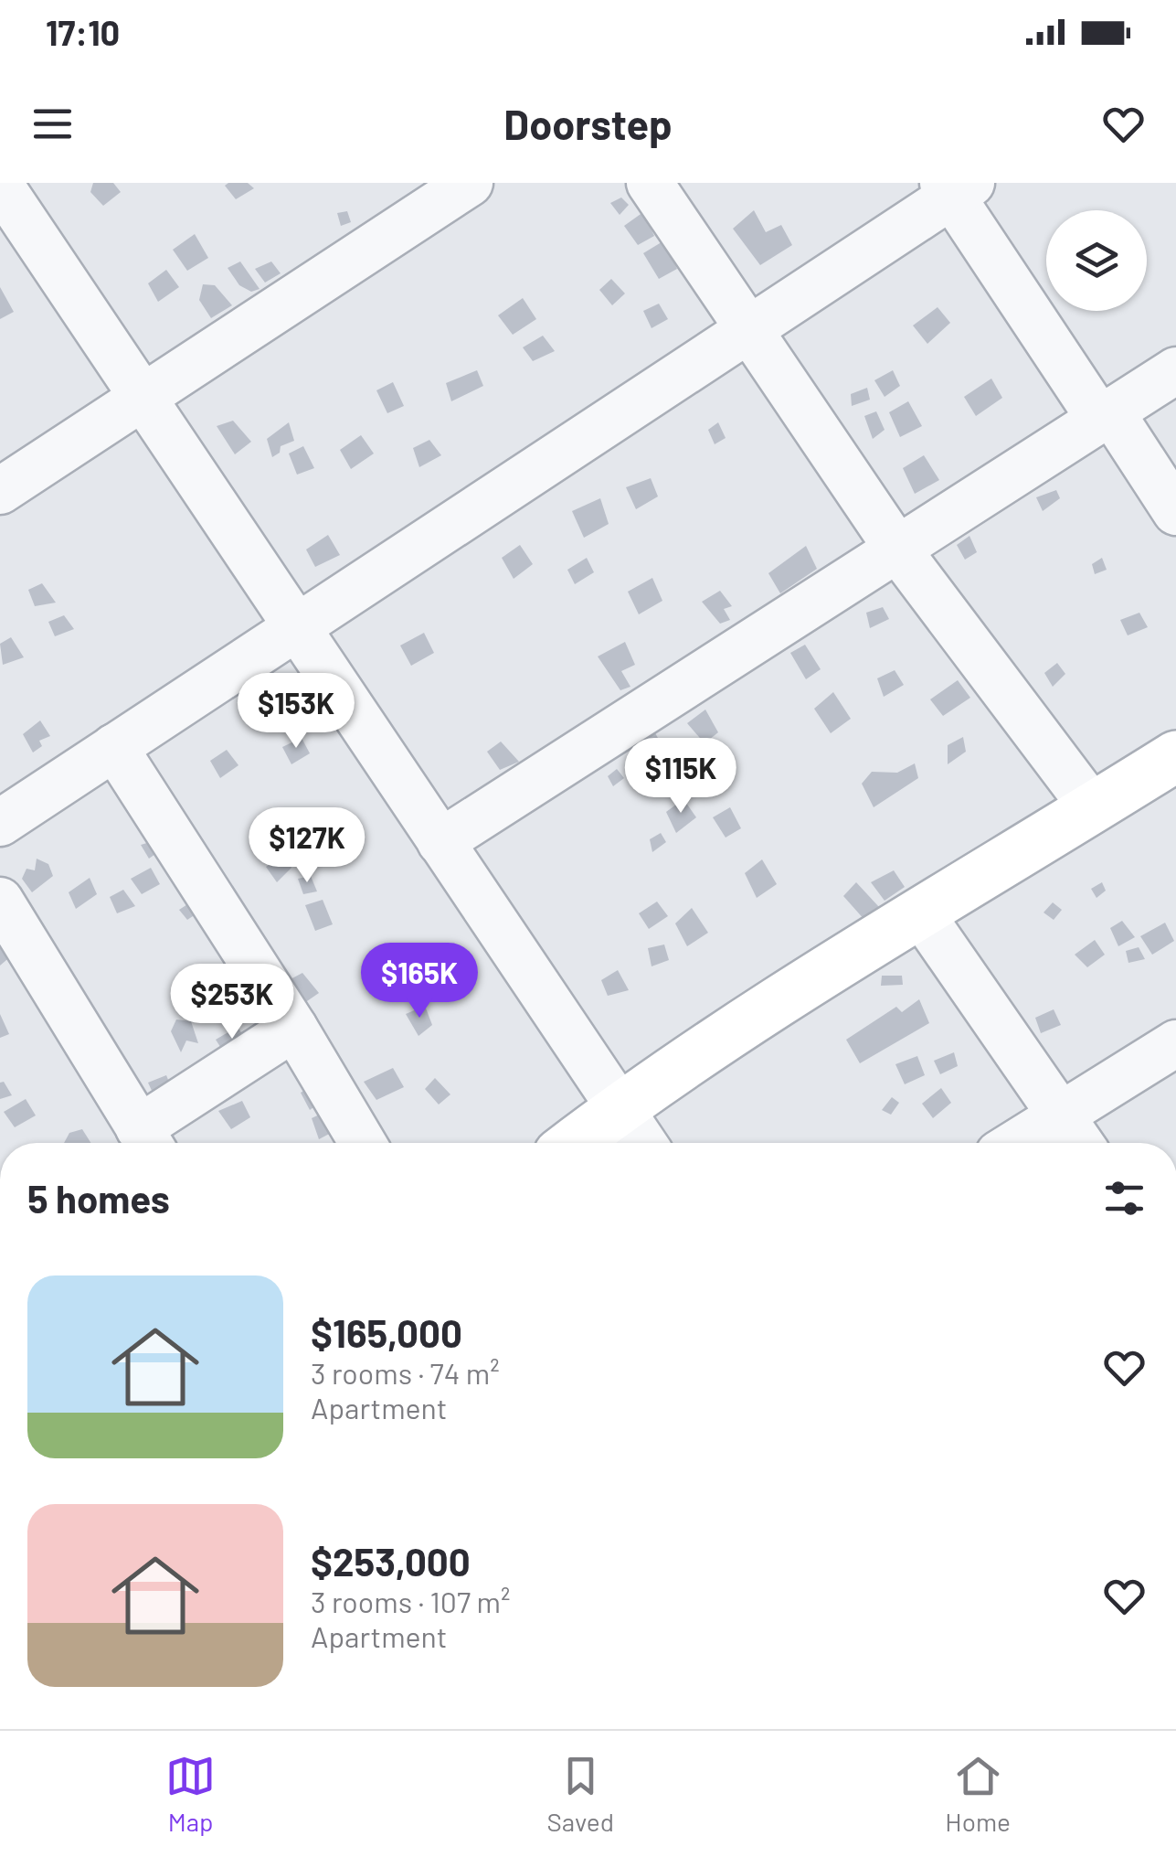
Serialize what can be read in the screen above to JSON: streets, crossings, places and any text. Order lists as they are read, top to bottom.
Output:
{
  "page": {
    "status": "17:10",
    "header": "Doorstep",
    "price": [
      "$153K",
      "$115K",
      "$127K",
      "$165K",
      "$253K"
    ],
    "heading": "5 homes",
    "list": [
      {
        "name": "$165,000",
        "note": "3 rooms · 74 m² · Apartment"
      },
      {
        "name": "$253,000",
        "note": "3 rooms · 107 m² · Apartment"
      }
    ],
    "tabs": ["Map", "Saved", "Home"]
  }
}
